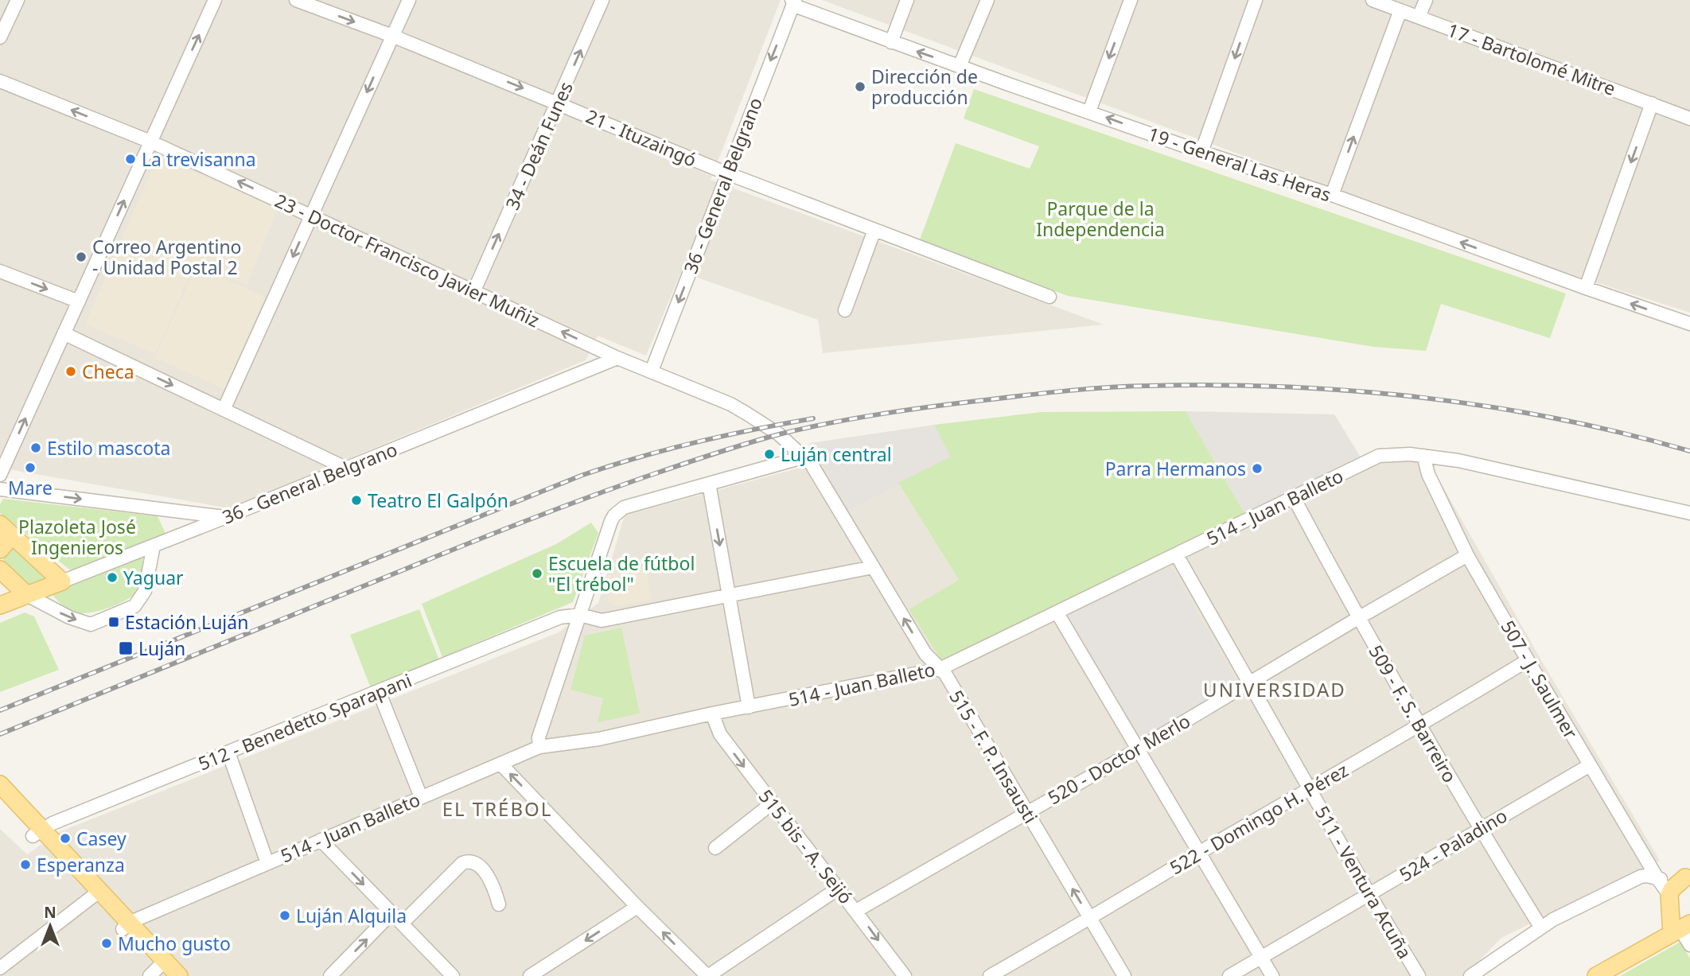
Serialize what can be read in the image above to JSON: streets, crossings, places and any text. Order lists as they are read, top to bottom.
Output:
{
  "streets": {
    "main road": ["36 - General Belgrano"],
    "street": [
      "17 - Bartolomé Mitre",
      "21 - Ituzaingó",
      "34 - Deán Funes",
      "19 - General Las Heras",
      "23 - Doctor Francisco Javier Muñiz",
      "514 - Juan Balleto",
      "507 - J. Saulmer",
      "509 - F. S. Barreiro",
      "512 - Benedetto Sparapani",
      "515 - F. P. Insausti",
      "520 - Doctor Merlo",
      "522 - Domingo H. Pérez",
      "524 - Paladino",
      "515 bis - A. Seijó",
      "511 - Ventura Acuña"
    ]
  },
  "crossings": [
    ["21 - Ituzaingó", "34 - Deán Funes"],
    ["21 - Ituzaingó", "36 - General Belgrano"],
    ["34 - Deán Funes", "23 - Doctor Francisco Javier Muñiz"],
    ["19 - General Las Heras", "36 - General Belgrano"],
    ["36 - General Belgrano", "23 - Doctor Francisco Javier Muñiz"],
    ["23 - Doctor Francisco Javier Muñiz", "515 - F. P. Insausti"],
    ["514 - Juan Balleto", "507 - J. Saulmer"],
    ["514 - Juan Balleto", "509 - F. S. Barreiro"],
    ["514 - Juan Balleto", "515 - F. P. Insausti"],
    ["514 - Juan Balleto", "515 bis - A. Seijó"],
    ["514 - Juan Balleto", "511 - Ventura Acuña"],
    ["507 - J. Saulmer", "520 - Doctor Merlo"],
    ["507 - J. Saulmer", "522 - Domingo H. Pérez"],
    ["507 - J. Saulmer", "524 - Paladino"],
    ["509 - F. S. Barreiro", "520 - Doctor Merlo"],
    ["509 - F. S. Barreiro", "522 - Domingo H. Pérez"],
    ["509 - F. S. Barreiro", "524 - Paladino"],
    ["515 - F. P. Insausti", "520 - Doctor Merlo"],
    ["515 - F. P. Insausti", "522 - Domingo H. Pérez"],
    ["520 - Doctor Merlo", "515 bis - A. Seijó"],
    ["520 - Doctor Merlo", "511 - Ventura Acuña"],
    ["522 - Domingo H. Pérez", "511 - Ventura Acuña"],
    ["524 - Paladino", "511 - Ventura Acuña"]
  ],
  "one_way": [
    "34 - Deán Funes",
    "19 - General Las Heras",
    "36 - General Belgrano",
    "23 - Doctor Francisco Javier Muñiz",
    "515 - F. P. Insausti",
    "515 bis - A. Seijó"
  ],
  "districts": ["UNIVERSIDAD", "EL TRÉBOL"],
  "parks": ["Parque de la Independencia", "Plazoleta José Ingenieros"],
  "places": {
    "other": [
      "Dirección de producción",
      "La trevisanna",
      "Correo Argentino - Unidad Postal 2",
      "Checa",
      "Estilo mascota",
      "Luján central",
      "Mare",
      "Parra Hermanos",
      "Teatro El Galpón",
      "Escuela de fútbol \"El trébol\"",
      "Yaguar",
      "Casey",
      "Esperanza",
      "Luján Alquila",
      "Mucho gusto"
    ],
    "transit": ["Estación Luján", "Luján"]
  },
  "north": "top"
}
